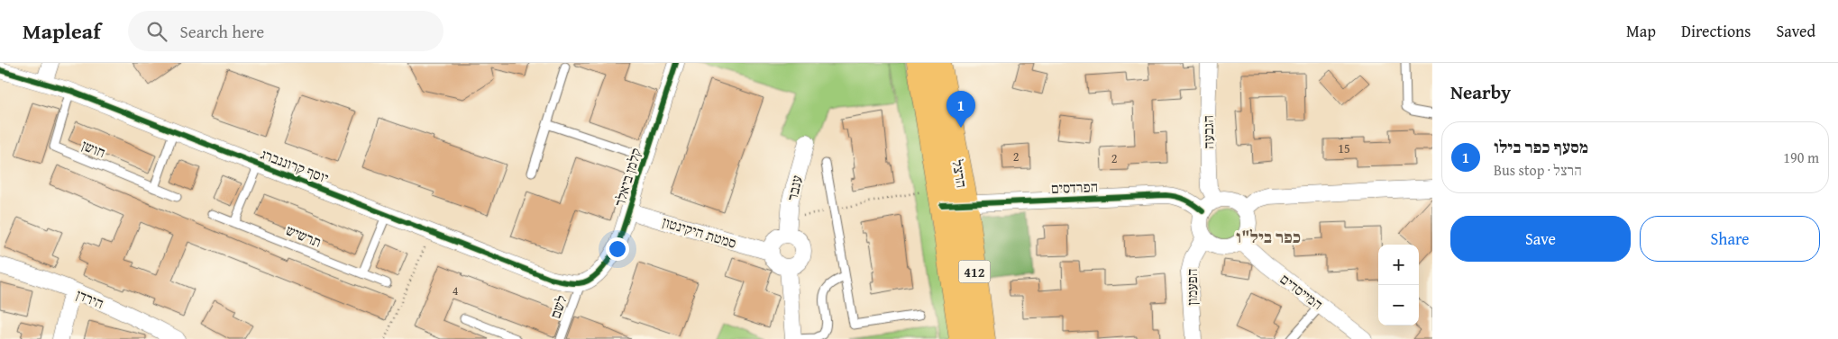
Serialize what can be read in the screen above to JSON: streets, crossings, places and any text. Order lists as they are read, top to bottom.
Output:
{
  "streets": {
    "main road": ["הרצל", "412"],
    "street": [
      "הגבעה",
      "יוסף קרוננברג",
      "קלמן ביאלר",
      "הפרדסים",
      "ענבר",
      "סמטת היקינטון",
      "הפעמון",
      "המייסדים",
      "הירדן"
    ],
    "lane": ["חושן", "תרשיש", "לשם"]
  },
  "crossings": [
    ["הגבעה", "הפרדסים"],
    ["הגבעה", "הפעמון"],
    ["הגבעה", "המייסדים"],
    ["חושן", "יוסף קרוננברג"],
    ["יוסף קרוננברג", "קלמן ביאלר"],
    ["יוסף קרוננברג", "לשם"],
    ["הרצל", "הפרדסים"],
    ["קלמן ביאלר", "סמטת היקינטון"],
    ["קלמן ביאלר", "לשם"],
    ["הפרדסים", "הפעמון"],
    ["הפרדסים", "המייסדים"],
    ["ענבר", "סמטת היקינטון"],
    ["הפעמון", "המייסדים"]
  ],
  "districts": ["כפר ביל\"ו"],
  "house_numbers": [
    "15",
    "2",
    "2",
    "4"
  ],
  "page": {
    "header": "Mapleaf",
    "search": "Search here",
    "nav": ["Map", "Directions", "Saved"],
    "heading": "Nearby",
    "pins": "1",
    "list": [
      {
        "mark": "1",
        "name": "מסעף כפר בילו",
        "note": "Bus stop · הרצל",
        "value": "190 m"
      }
    ],
    "buttons": ["Save", "Share"],
    "map_buttons": ["+", "−"]
  }
}
